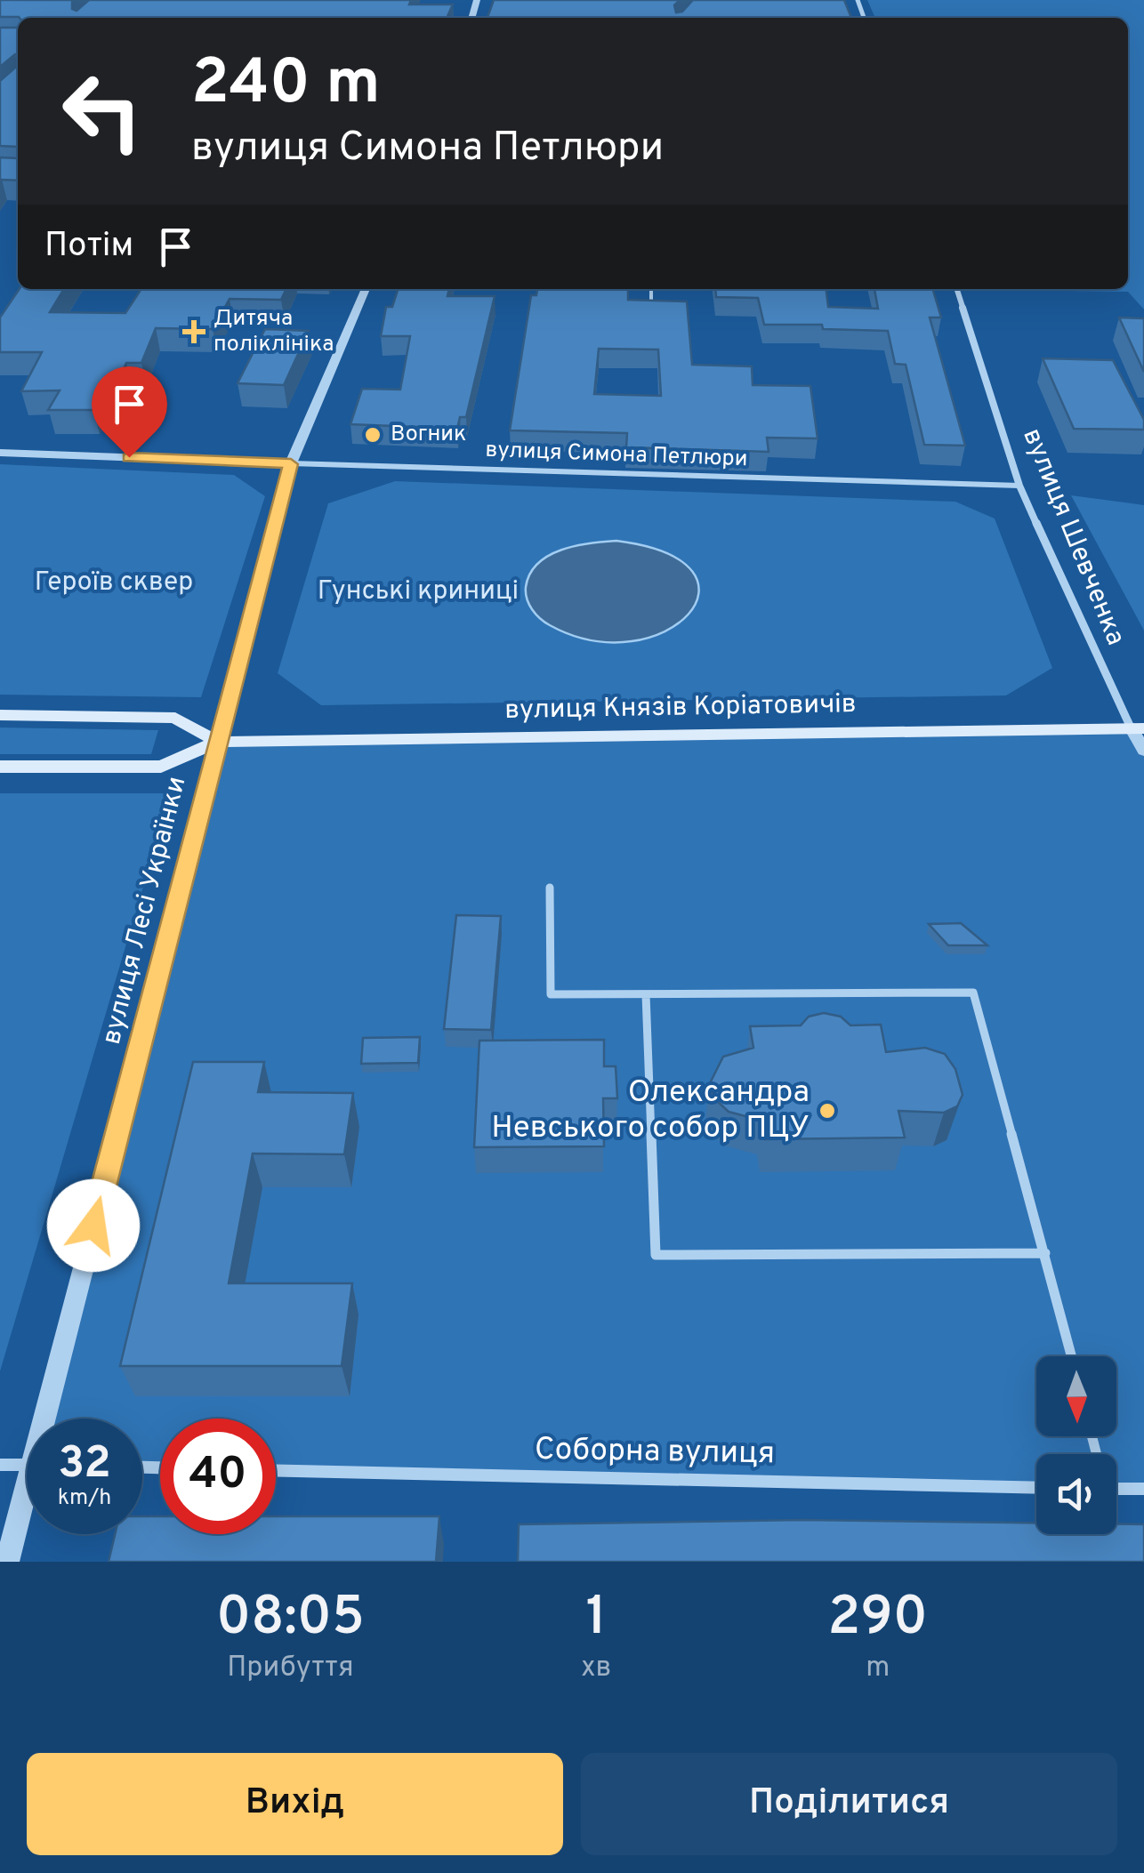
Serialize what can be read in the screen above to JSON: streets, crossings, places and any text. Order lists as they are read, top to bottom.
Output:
{
  "streets": {
    "main road": ["вулиця Князів Коріатовичів"],
    "street": [
      "вулиця Симона Петлюри",
      "вулиця Шевченка",
      "вулиця Лесі Українки",
      "Соборна вулиця"
    ]
  },
  "crossings": [
    ["вулиця Симона Петлюри", "вулиця Шевченка"],
    ["вулиця Симона Петлюри", "вулиця Лесі Українки"],
    ["вулиця Шевченка", "вулиця Князів Коріатовичів"],
    ["вулиця Князів Коріатовичів", "вулиця Лесі Українки"]
  ],
  "parks": ["Героїв сквер", "Гунські криниці"],
  "places": {
    "health": ["Дитяча поліклініка"],
    "other": ["Вогник", "Олександра Невського собор ПЦУ"]
  },
  "north": "bottom",
  "page": {
    "turn": ["240 m", "вулиця Симона Петлюри"],
    "then": "Потім",
    "speed": "32 km/h",
    "limit": "40",
    "eta": [
      "08:05",
      "Прибуття",
      "1",
      "хв",
      "290",
      "m"
    ],
    "buttons": ["Вихід", "Поділитися"]
  }
}
